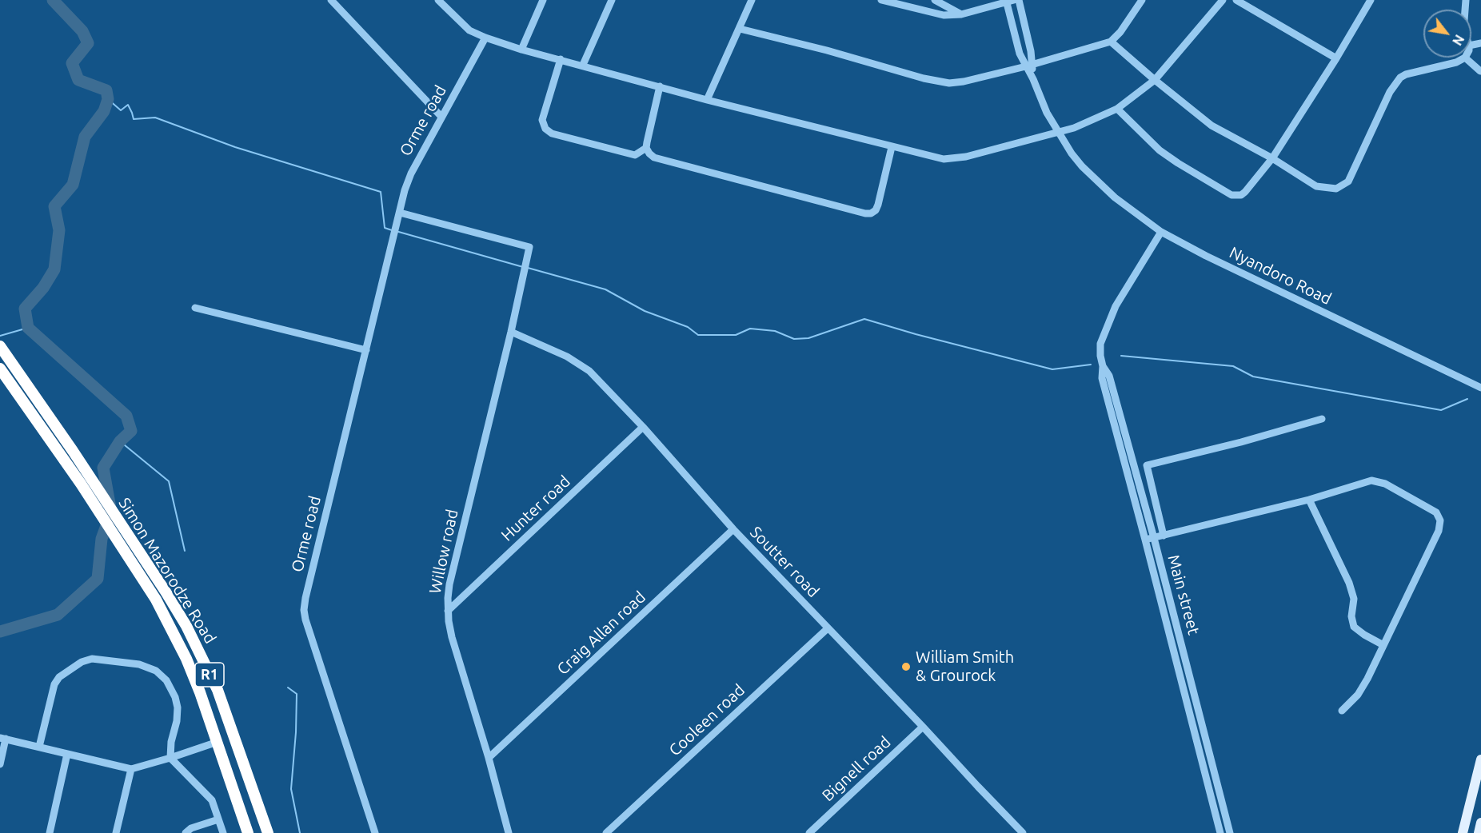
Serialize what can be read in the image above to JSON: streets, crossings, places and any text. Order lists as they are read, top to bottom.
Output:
{
  "streets": {
    "highway": ["Simon Mazorodze Road", "R1"],
    "street": [
      "Orme road",
      "Nyandoro Road",
      "Hunter road",
      "Willow road",
      "Soutter road",
      "Main street",
      "Craig Allan road",
      "Cooleen road",
      "Bignell road"
    ]
  },
  "crossings": [
    ["Orme road", "Willow road"],
    ["Nyandoro Road", "Main street"],
    ["Hunter road", "Willow road"],
    ["Hunter road", "Soutter road"],
    ["Willow road", "Soutter road"],
    ["Willow road", "Craig Allan road"],
    ["Soutter road", "Craig Allan road"],
    ["Soutter road", "Cooleen road"],
    ["Soutter road", "Bignell road"],
    ["Simon Mazorodze Road", "R1"]
  ],
  "places": ["William Smith & Grourock"],
  "north": "bottom right"
}
